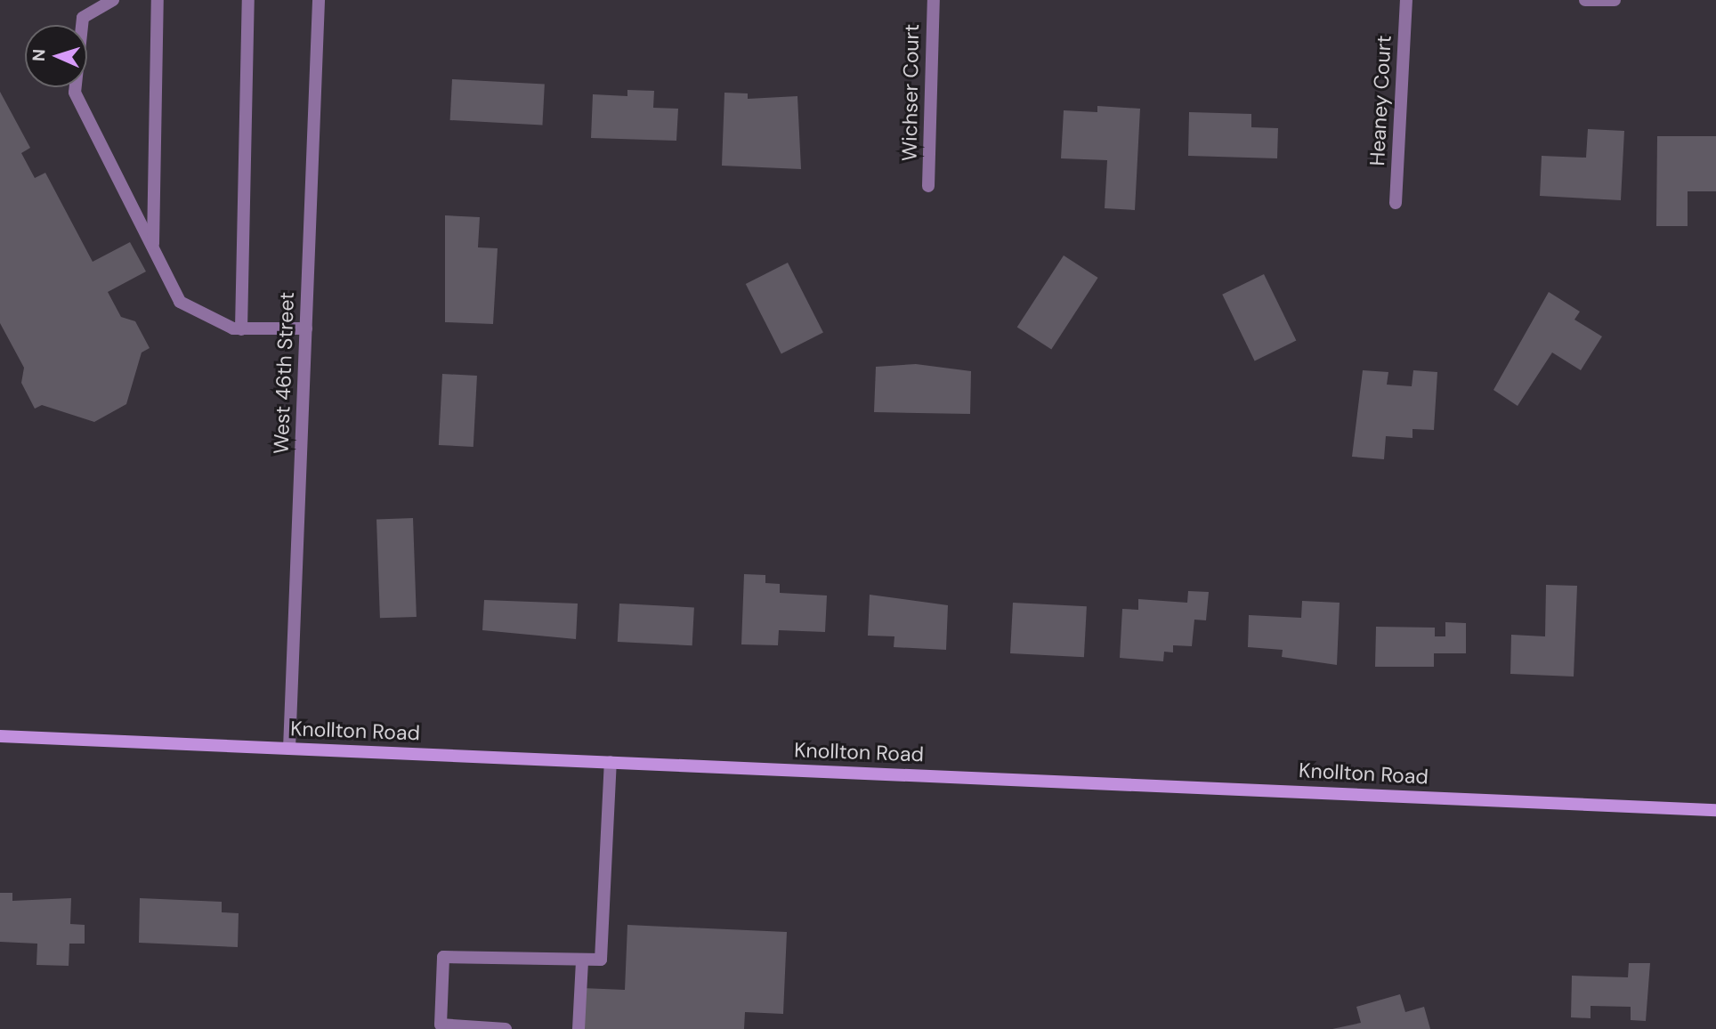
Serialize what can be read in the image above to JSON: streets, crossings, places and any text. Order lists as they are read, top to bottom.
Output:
{
  "streets": {
    "street": [
      "Wichser Court",
      "Heaney Court",
      "West 46th Street",
      "Knollton Road"
    ]
  },
  "crossings": [
    ["West 46th Street", "Knollton Road"]
  ],
  "north": "left"
}
